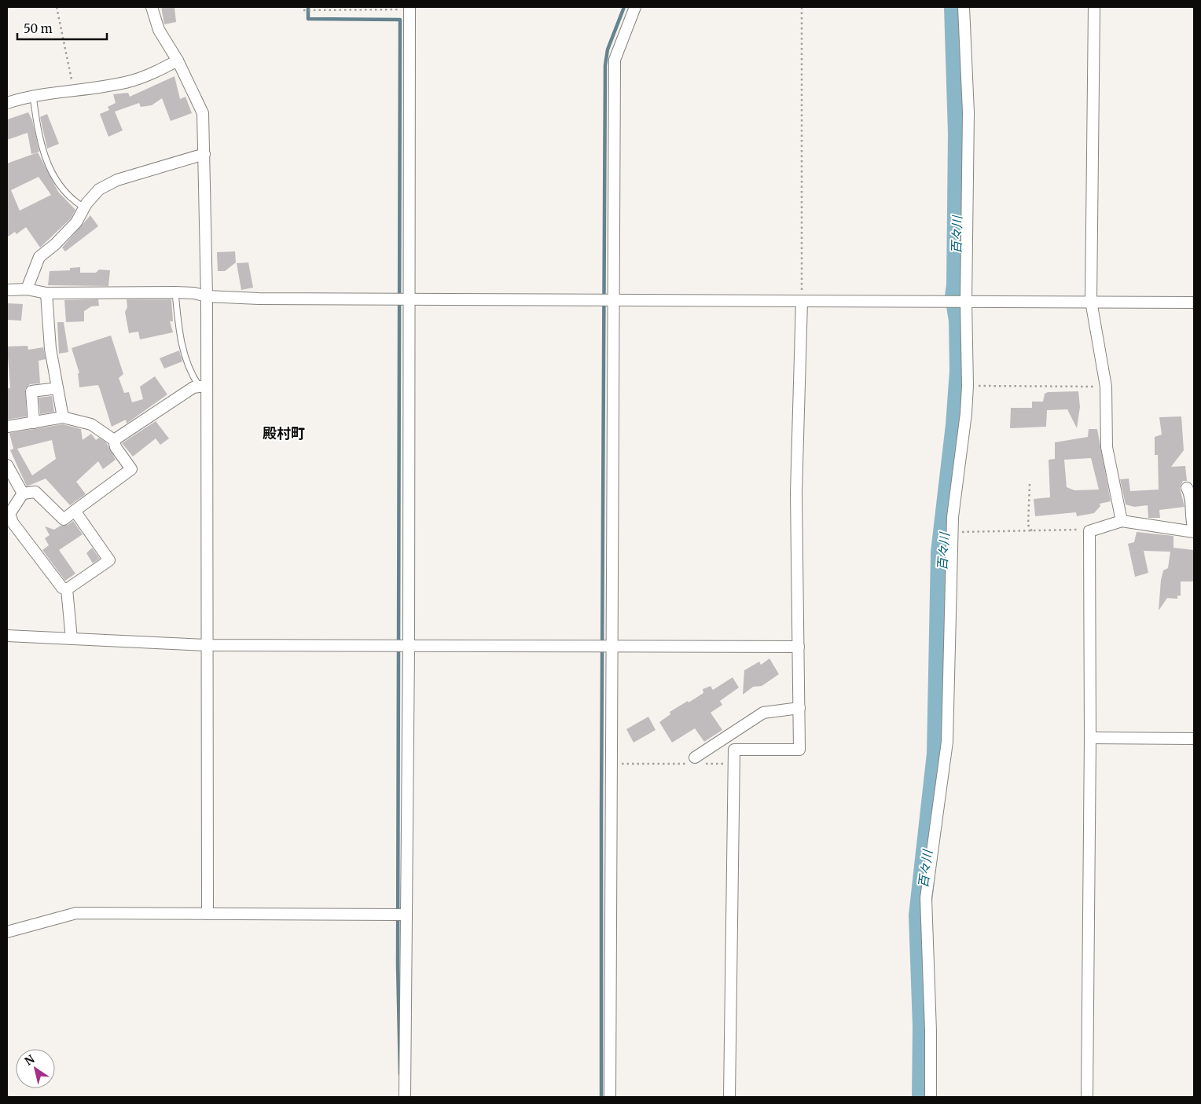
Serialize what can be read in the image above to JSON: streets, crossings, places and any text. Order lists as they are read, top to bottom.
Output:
{
  "districts": ["殿村町"],
  "water": ["百々川"],
  "scale_bar": "50 m",
  "north": "top left"
}
